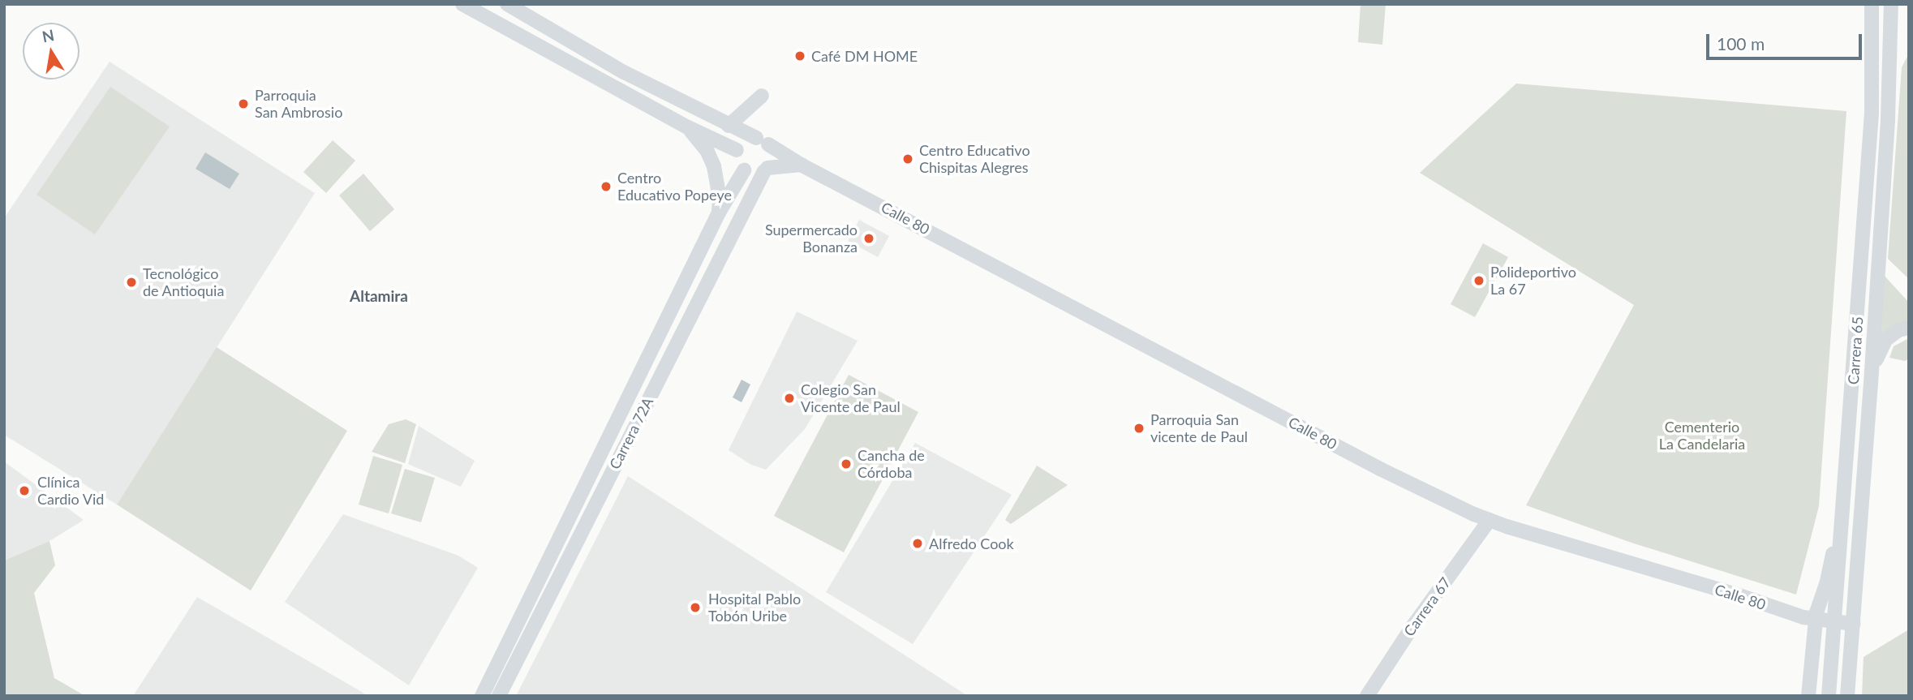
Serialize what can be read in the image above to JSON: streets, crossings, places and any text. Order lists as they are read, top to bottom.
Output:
{
  "streets": {
    "main road": [
      "Calle 80",
      "Carrera 65",
      "Carrera 72A",
      "Carrera 67"
    ]
  },
  "crossings": [
    ["Calle 80", "Carrera 65"],
    ["Calle 80", "Carrera 72A"],
    ["Calle 80", "Carrera 67"]
  ],
  "districts": ["Altamira"],
  "parks": ["Cementerio La Candelaria"],
  "places": [
    "Café DM HOME",
    "Parroquia San Ambrosio",
    "Centro Educativo Chispitas Alegres",
    "Centro Educativo Popeye",
    "Supermercado Bonanza",
    "Polideportivo La 67",
    "Tecnológico de Antioquia",
    "Colegio San Vicente de Paul",
    "Parroquia San vicente de Paul",
    "Cancha de Córdoba",
    "Clínica Cardio Vid",
    "Alfredo Cook",
    "Hospital Pablo Tobón Uribe"
  ],
  "scale_bar": "100 m",
  "north": "top"
}
